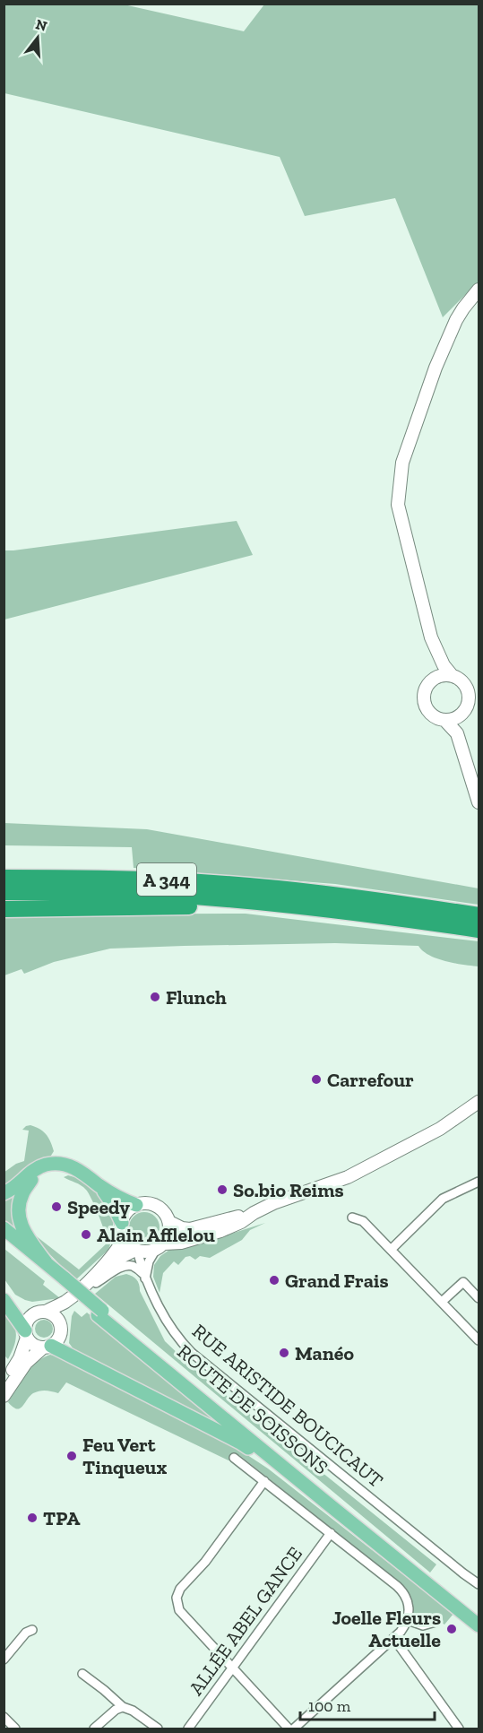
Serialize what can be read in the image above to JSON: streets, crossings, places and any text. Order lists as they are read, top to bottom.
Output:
{
  "streets": {
    "highway": ["A 344"],
    "main road": ["ROUTE DE SOISSONS"],
    "street": ["RUE ARISTIDE BOUCICAUT", "ALLÉE ABEL GANCE"]
  },
  "places": [
    "Flunch",
    "Carrefour",
    "So.bio Reims",
    "Speedy",
    "Alain Afflelou",
    "Grand Frais",
    "Manéo",
    "Feu Vert Tinqueux",
    "TPA",
    "Joelle Fleurs Actuelle"
  ],
  "scale_bar": "100 m",
  "north": "top"
}
